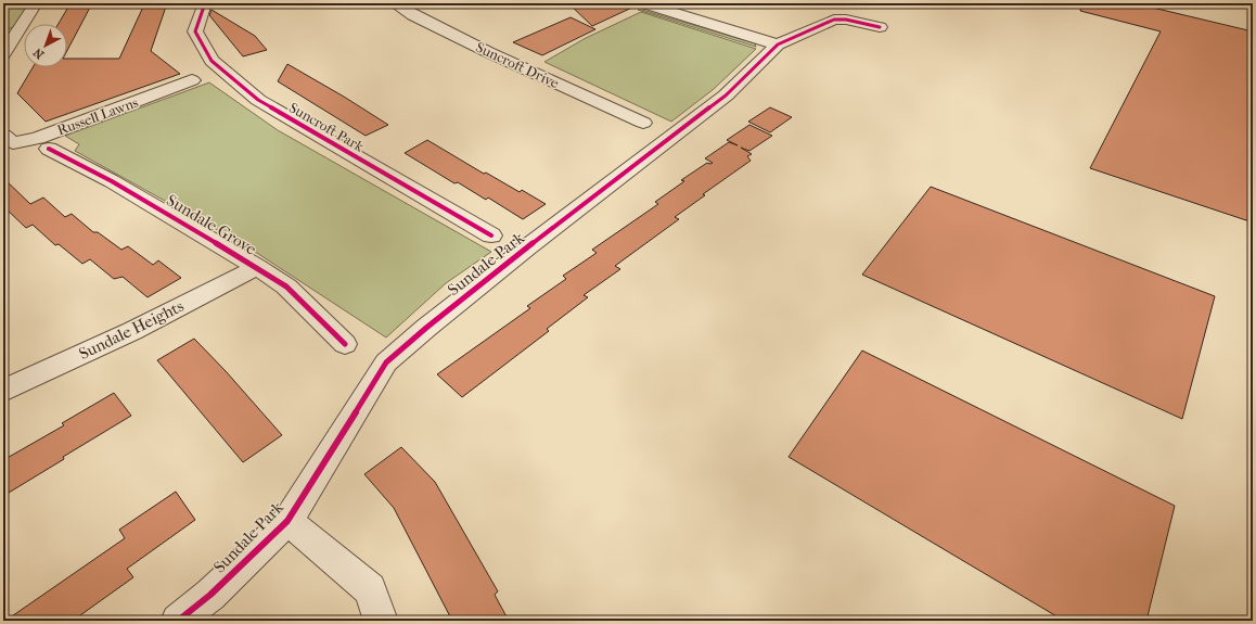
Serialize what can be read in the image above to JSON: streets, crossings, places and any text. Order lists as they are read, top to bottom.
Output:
{
  "streets": {
    "street": [
      "Suncroft Drive",
      "Russell Lawns",
      "Suncroft Park",
      "Sundale Grove",
      "Sundale Park",
      "Sundale Heights"
    ]
  },
  "crossings": [
    ["Sundale Grove", "Sundale Heights"]
  ],
  "north": "bottom left"
}
